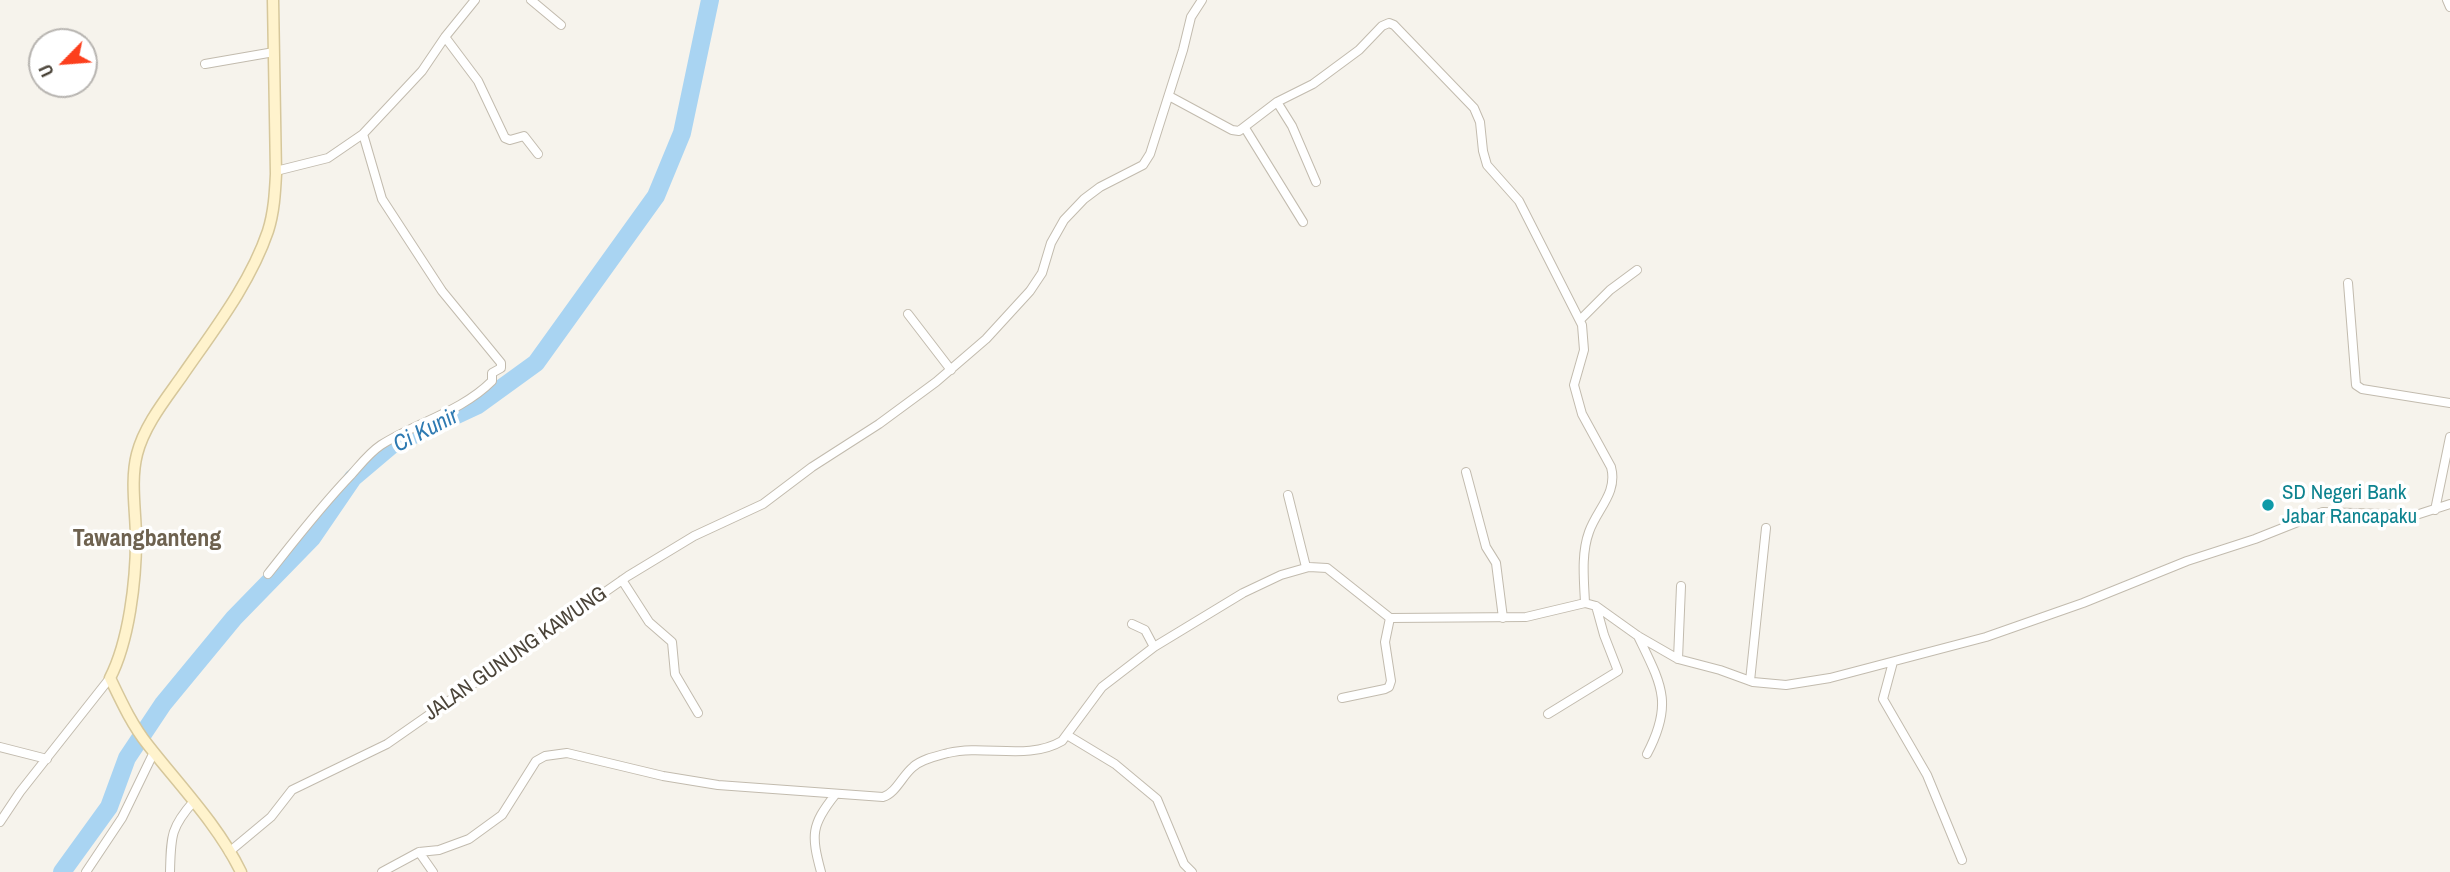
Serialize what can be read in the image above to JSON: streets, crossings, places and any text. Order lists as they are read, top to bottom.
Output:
{
  "streets": {
    "street": ["JALAN GUNUNG KAWUNG"]
  },
  "districts": ["Tawangbanteng"],
  "water": ["Ci Kunir"],
  "places": ["SD Negeri Bank Jabar Rancapaku"],
  "north": "bottom left"
}
